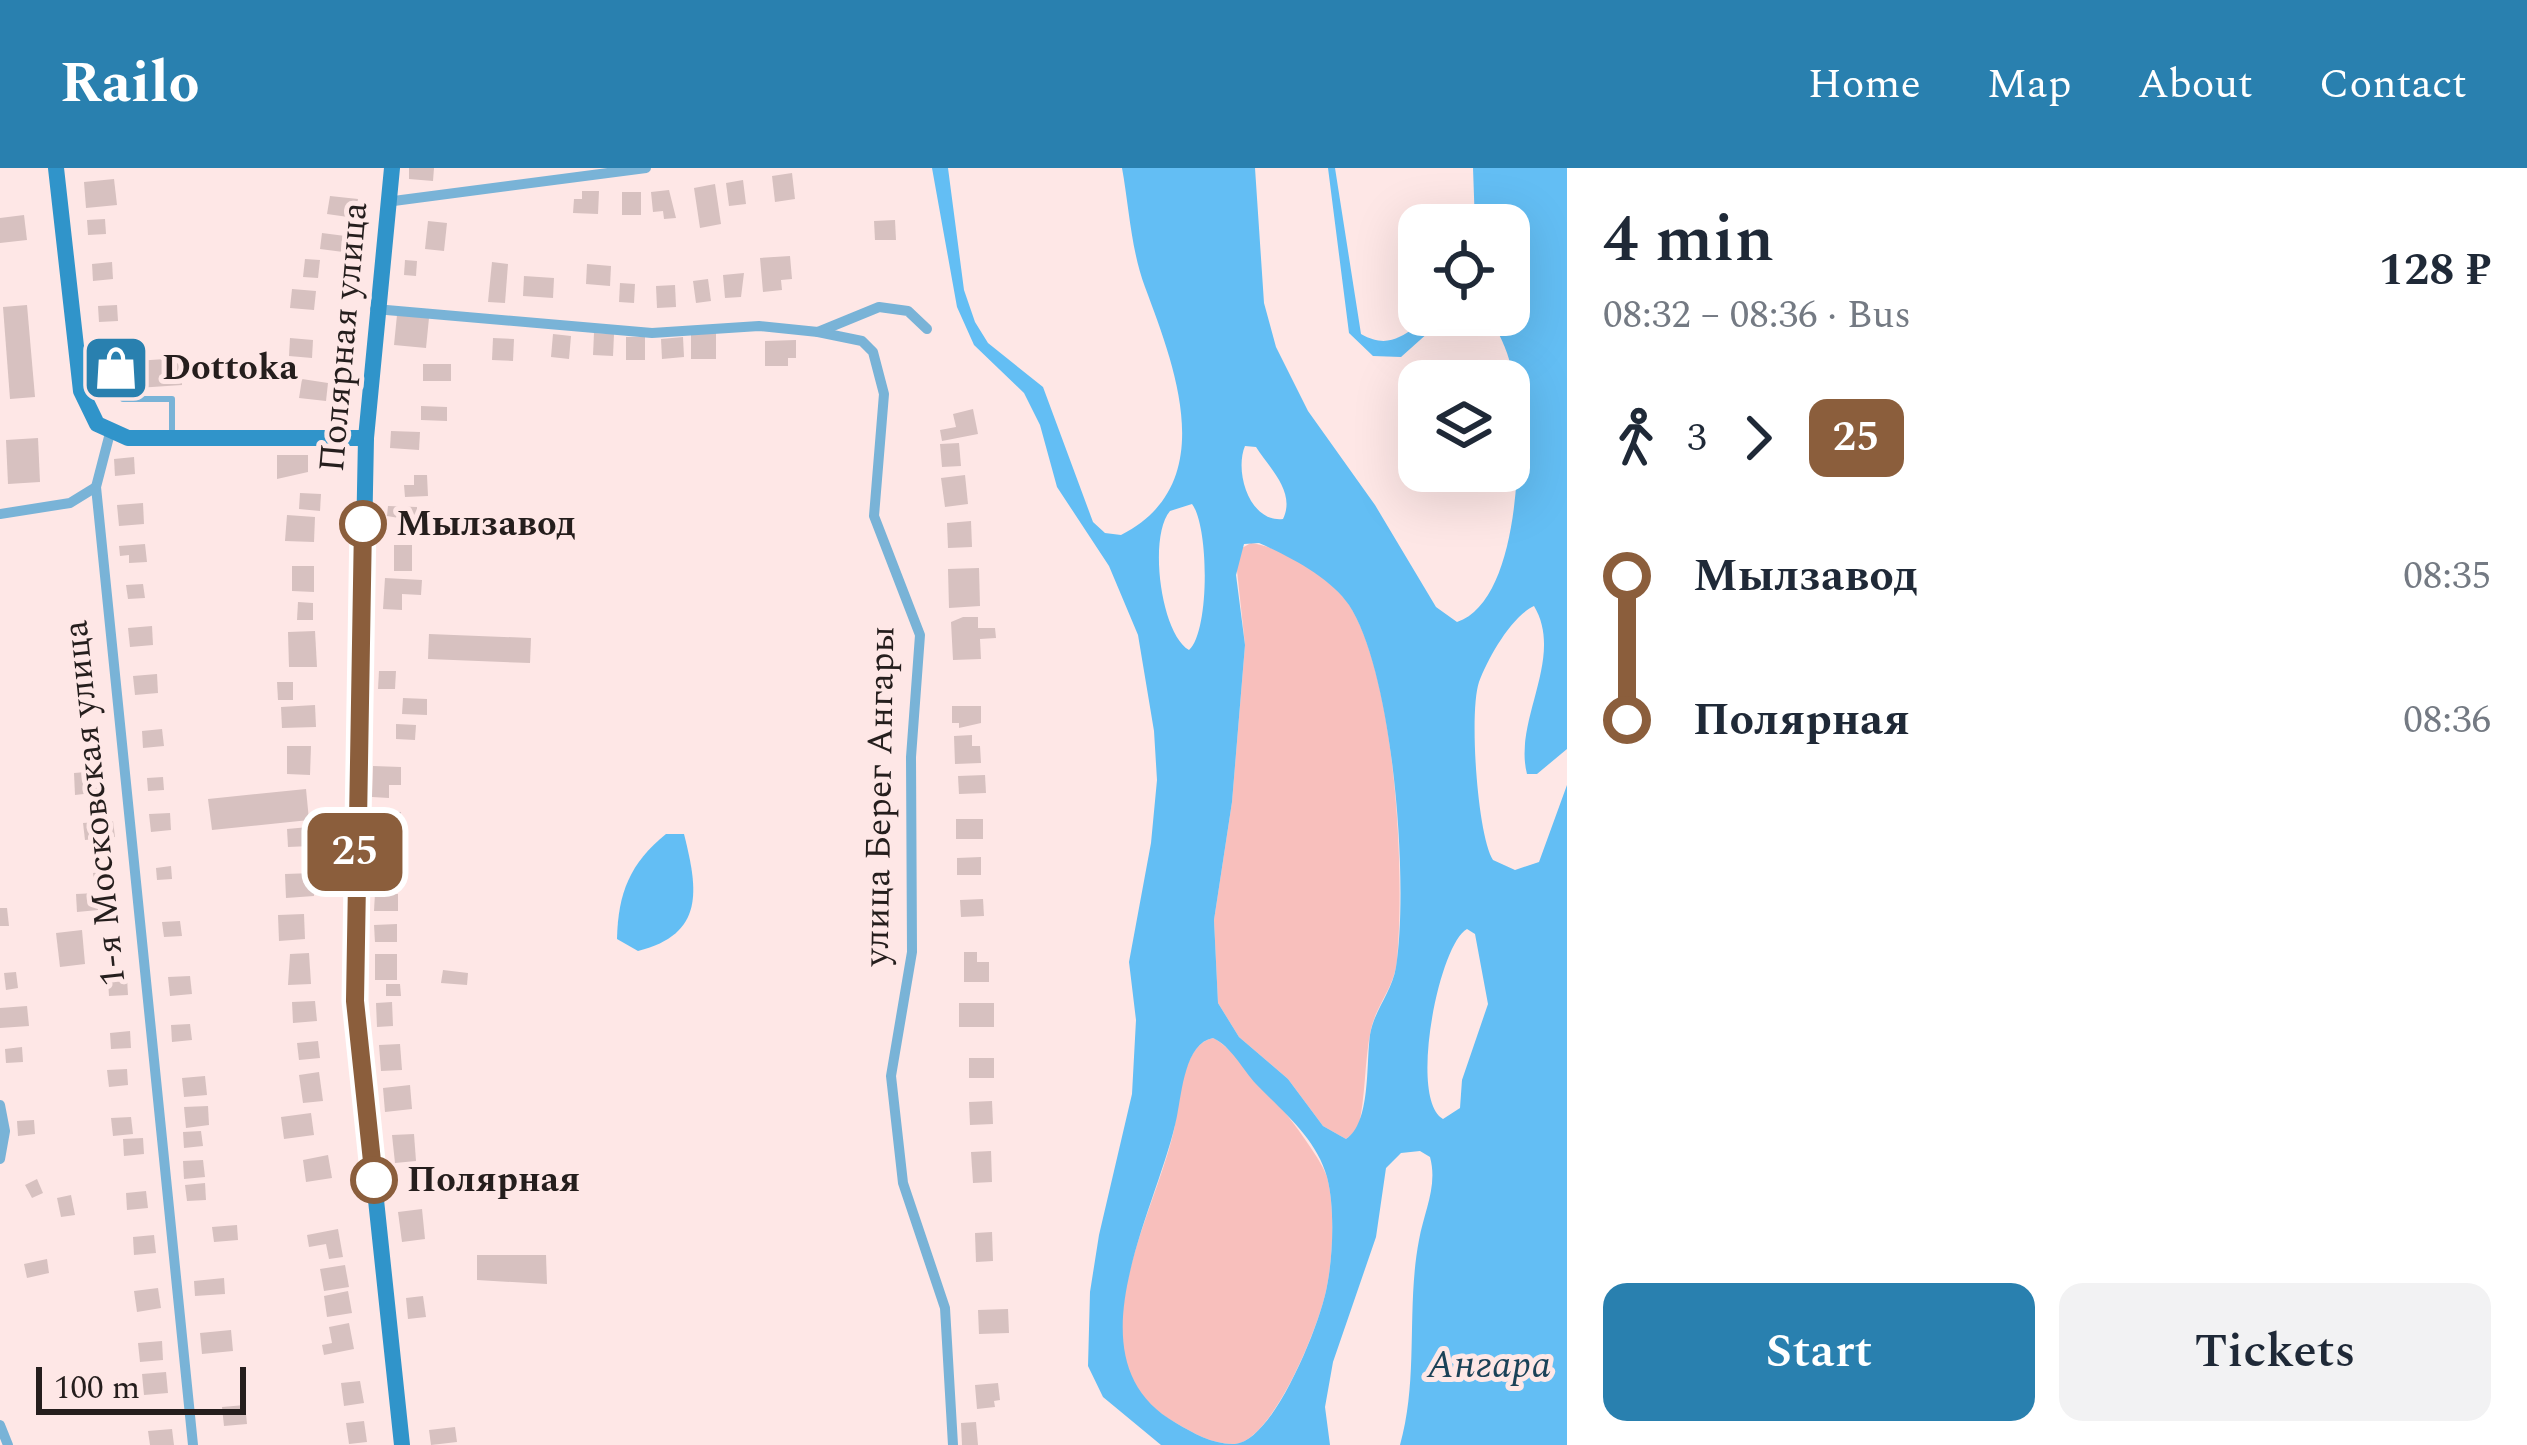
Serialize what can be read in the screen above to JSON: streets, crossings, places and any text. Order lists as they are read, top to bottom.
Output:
{
  "streets": {
    "main road": ["Полярная улица"],
    "street": ["улица Берег Ангары", "1-я Московская улица"]
  },
  "water": ["Ангара"],
  "places": {
    "shop": ["Dottoka"],
    "other": ["Мылзавод", "Полярная"]
  },
  "lines": ["bus line 25"],
  "scale_bar": "100 m",
  "page": {
    "header": "Railo",
    "nav": [
      "Home",
      "Map",
      "About",
      "Contact"
    ],
    "on_map": "25",
    "heading": ["4 min", "08:32 – 08:36 · Bus", "128 ₽"],
    "legs": ["3", "25"],
    "list": [
      {
        "name": "Мылзавод",
        "value": "08:35"
      },
      {
        "name": "Полярная",
        "value": "08:36"
      }
    ],
    "buttons": ["Start", "Tickets"],
    "scale": "100 m"
  }
}
